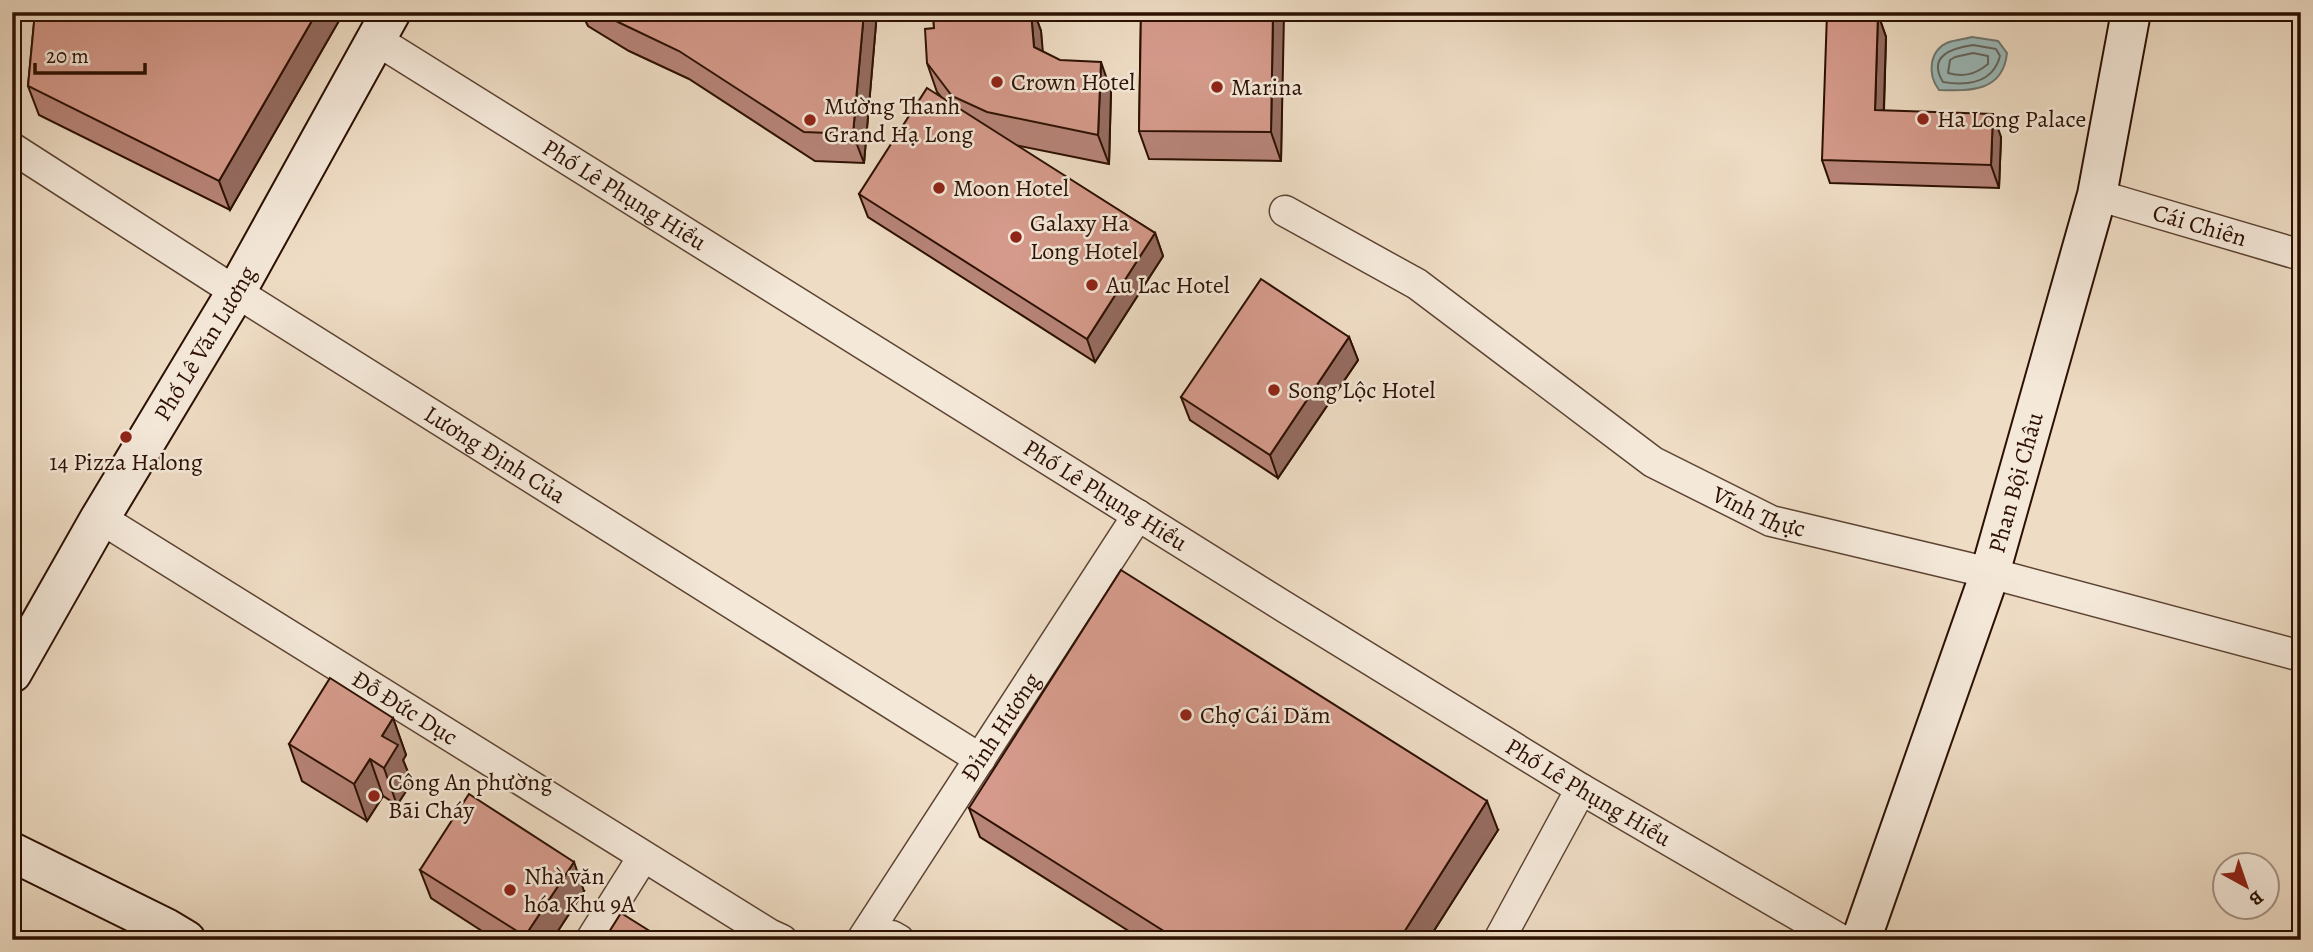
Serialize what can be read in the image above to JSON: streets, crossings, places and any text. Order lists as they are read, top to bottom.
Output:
{
  "streets": {
    "street": [
      "Phố Lê Phụng Hiểu",
      "Cái Chiên",
      "Phố Lê Văn Lương",
      "Lương Định Của",
      "Phan Bội Châu",
      "Vĩnh Thực",
      "Đỗ Đức Dục",
      "Đỉnh Hương"
    ]
  },
  "crossings": [
    ["Phố Lê Phụng Hiểu", "Phố Lê Văn Lương"],
    ["Phố Lê Phụng Hiểu", "Đỉnh Hương"],
    ["Cái Chiên", "Phan Bội Châu"],
    ["Phố Lê Văn Lương", "Lương Định Của"],
    ["Phố Lê Văn Lương", "Đỗ Đức Dục"],
    ["Lương Định Của", "Đỉnh Hương"],
    ["Phan Bội Châu", "Vĩnh Thực"]
  ],
  "places": [
    "Crown Hotel",
    "Marina",
    "Ha Long Palace",
    "Mường Thanh Grand Hạ Long",
    "Moon Hotel",
    "Galaxy Ha Long Hotel",
    "Au Lac Hotel",
    "Song Lộc Hotel",
    "14 Pizza Halong",
    "Chợ Cái Dăm",
    "Công An phường Bãi Cháy",
    "Nhà văn hóa Khu 9A"
  ],
  "scale_bar": "20 m",
  "north": "bottom right"
}
